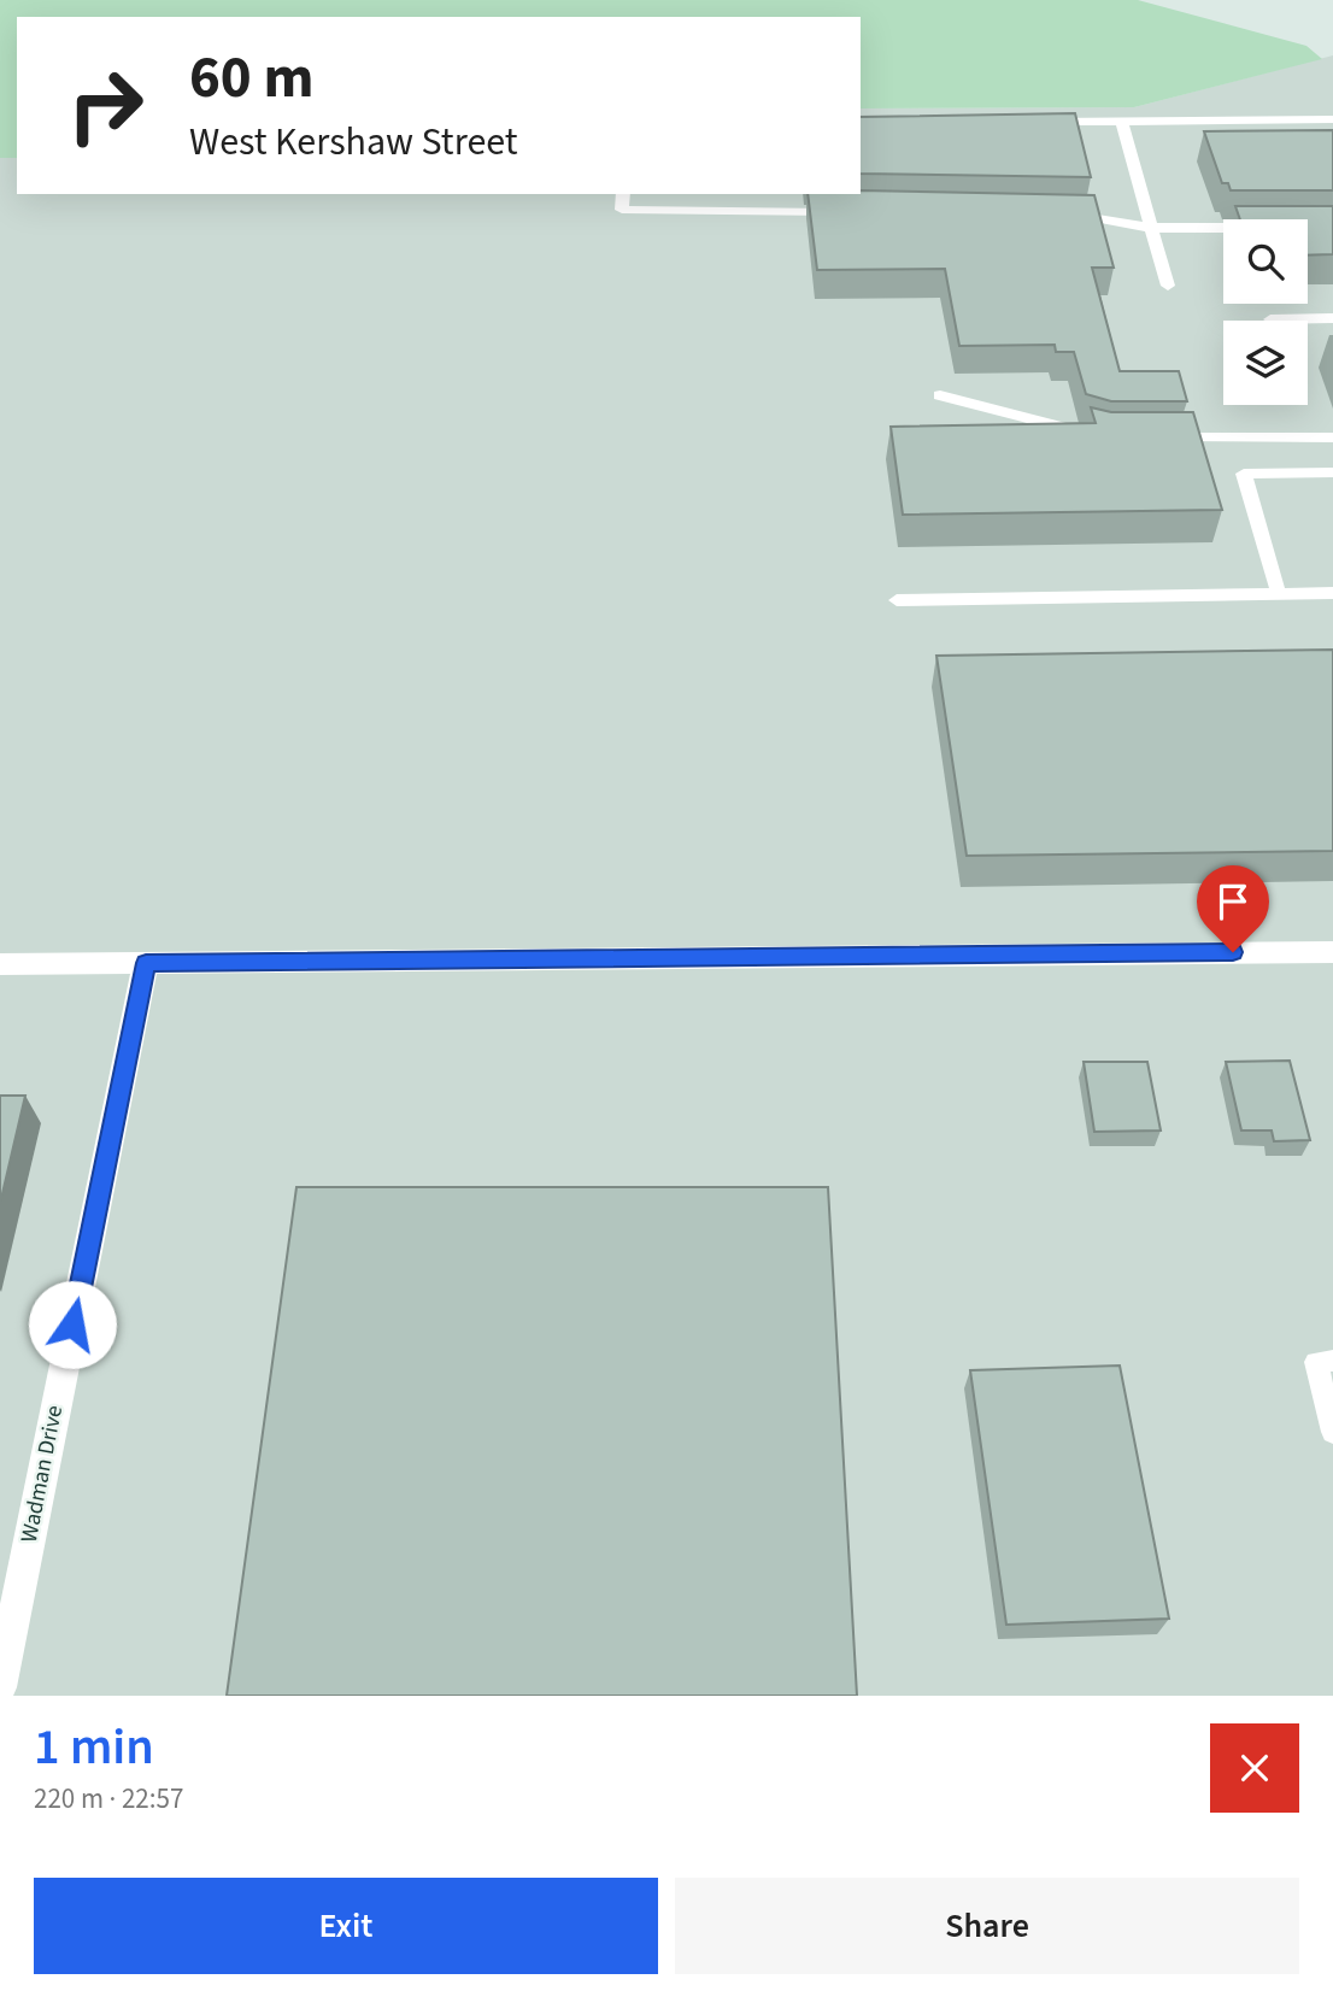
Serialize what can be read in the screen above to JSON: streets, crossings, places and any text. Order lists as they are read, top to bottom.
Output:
{
  "streets": {
    "street": ["Wadman Drive"]
  },
  "page": {
    "turn": ["60 m", "West Kershaw Street"],
    "heading": ["1 min", "220 m · 22:57"],
    "buttons": ["Exit", "Share"]
  }
}
